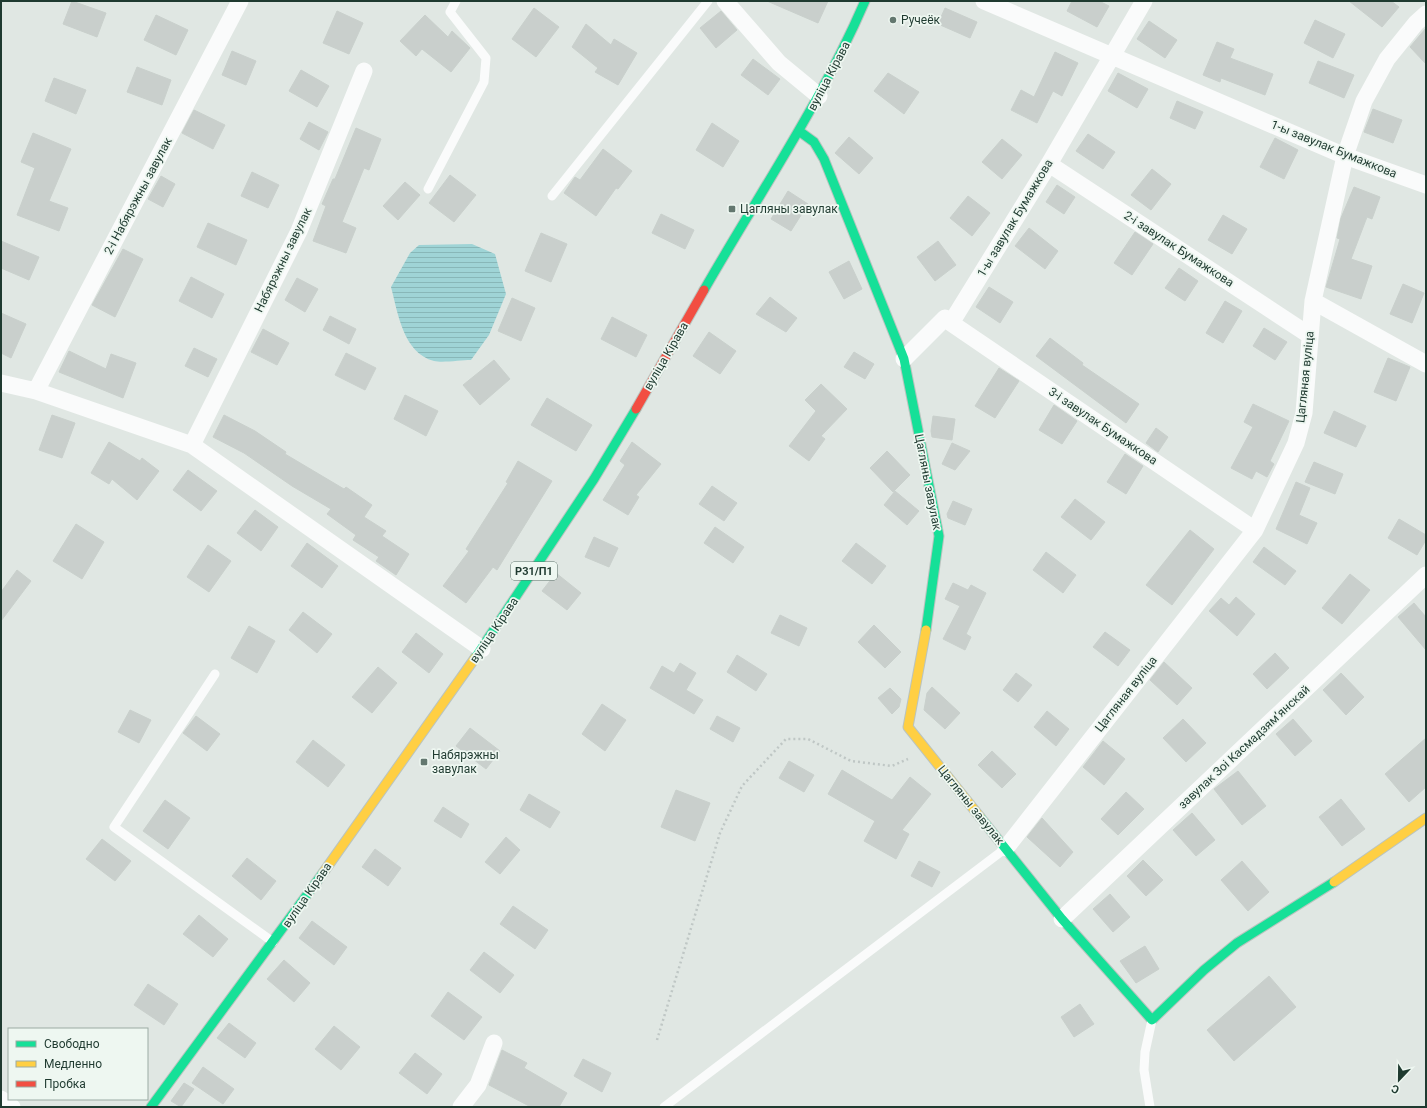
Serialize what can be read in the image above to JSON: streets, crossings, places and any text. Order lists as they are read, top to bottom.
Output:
{
  "streets": {
    "street": [
      "вуліца Кірава",
      "1-ы завулак Бумажкова",
      "2-і Набярэжны завулак",
      "2-і завулак Бумажкова",
      "Набярэжны завулак",
      "Цагляная вуліца",
      "3-і завулак Бумажкова",
      "Цагляны завулак",
      "Р31/П1",
      "завулак Зоі Касмадзямʼянскай"
    ]
  },
  "crossings": [
    ["вуліца Кірава", "Цагляны завулак"],
    ["1-ы завулак Бумажкова", "2-і завулак Бумажкова"],
    ["1-ы завулак Бумажкова", "Цагляная вуліца"],
    ["1-ы завулак Бумажкова", "3-і завулак Бумажкова"],
    ["2-і завулак Бумажкова", "Цагляная вуліца"],
    ["Цагляная вуліца", "3-і завулак Бумажкова"],
    ["Цагляная вуліца", "Цагляны завулак"]
  ],
  "places": {
    "other": ["Ручеёк"],
    "transit": ["Цагляны завулак", "Набярэжны завулак"]
  },
  "legend": ["Свободно", "Медленно", "Пробка"],
  "north": "bottom"
}
